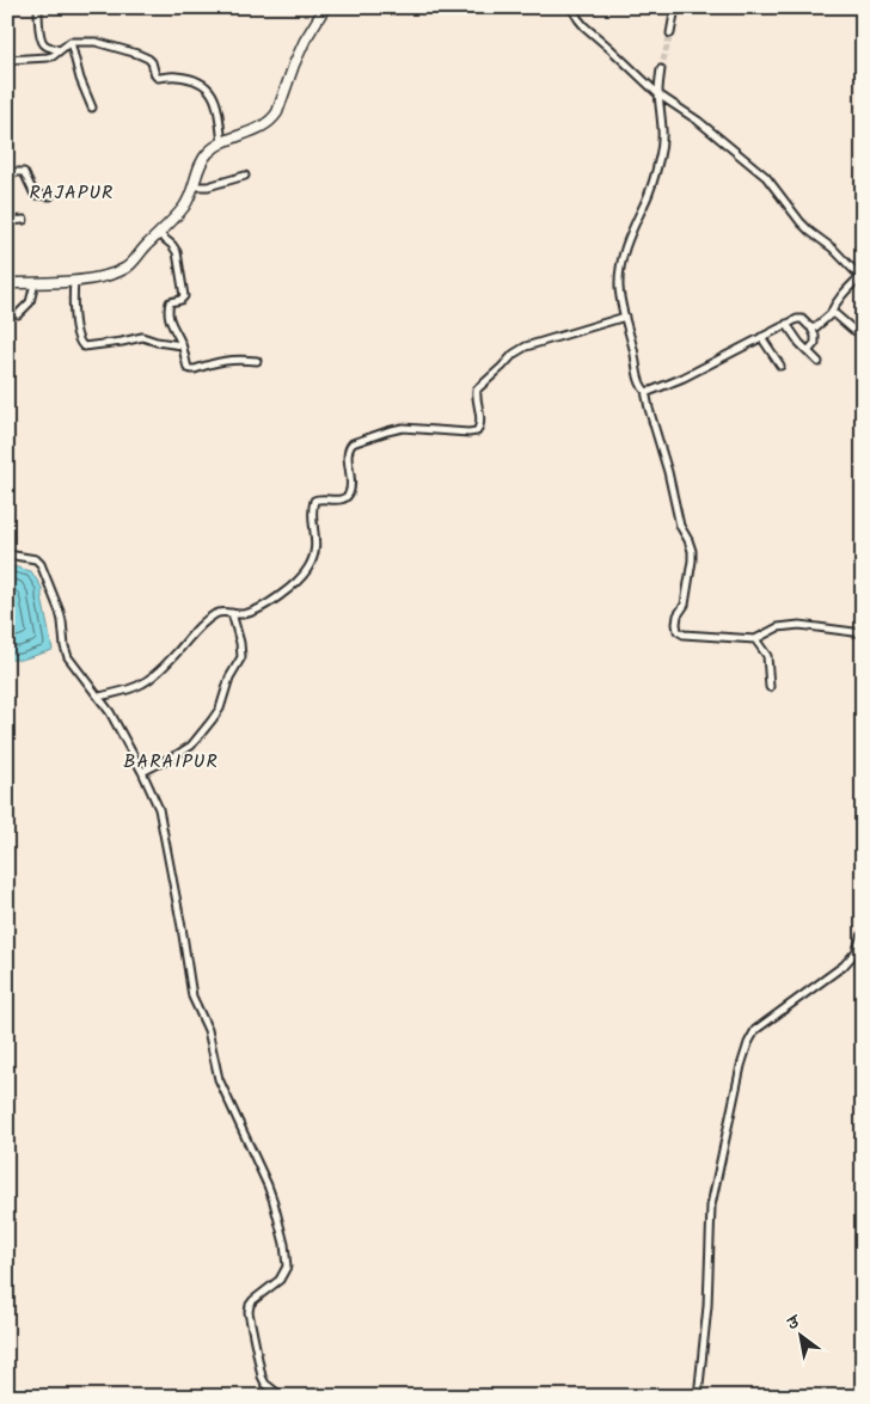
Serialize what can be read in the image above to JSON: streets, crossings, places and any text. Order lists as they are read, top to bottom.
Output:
{
  "districts": ["RAJAPUR", "BARAIPUR"],
  "north": "top left"
}
